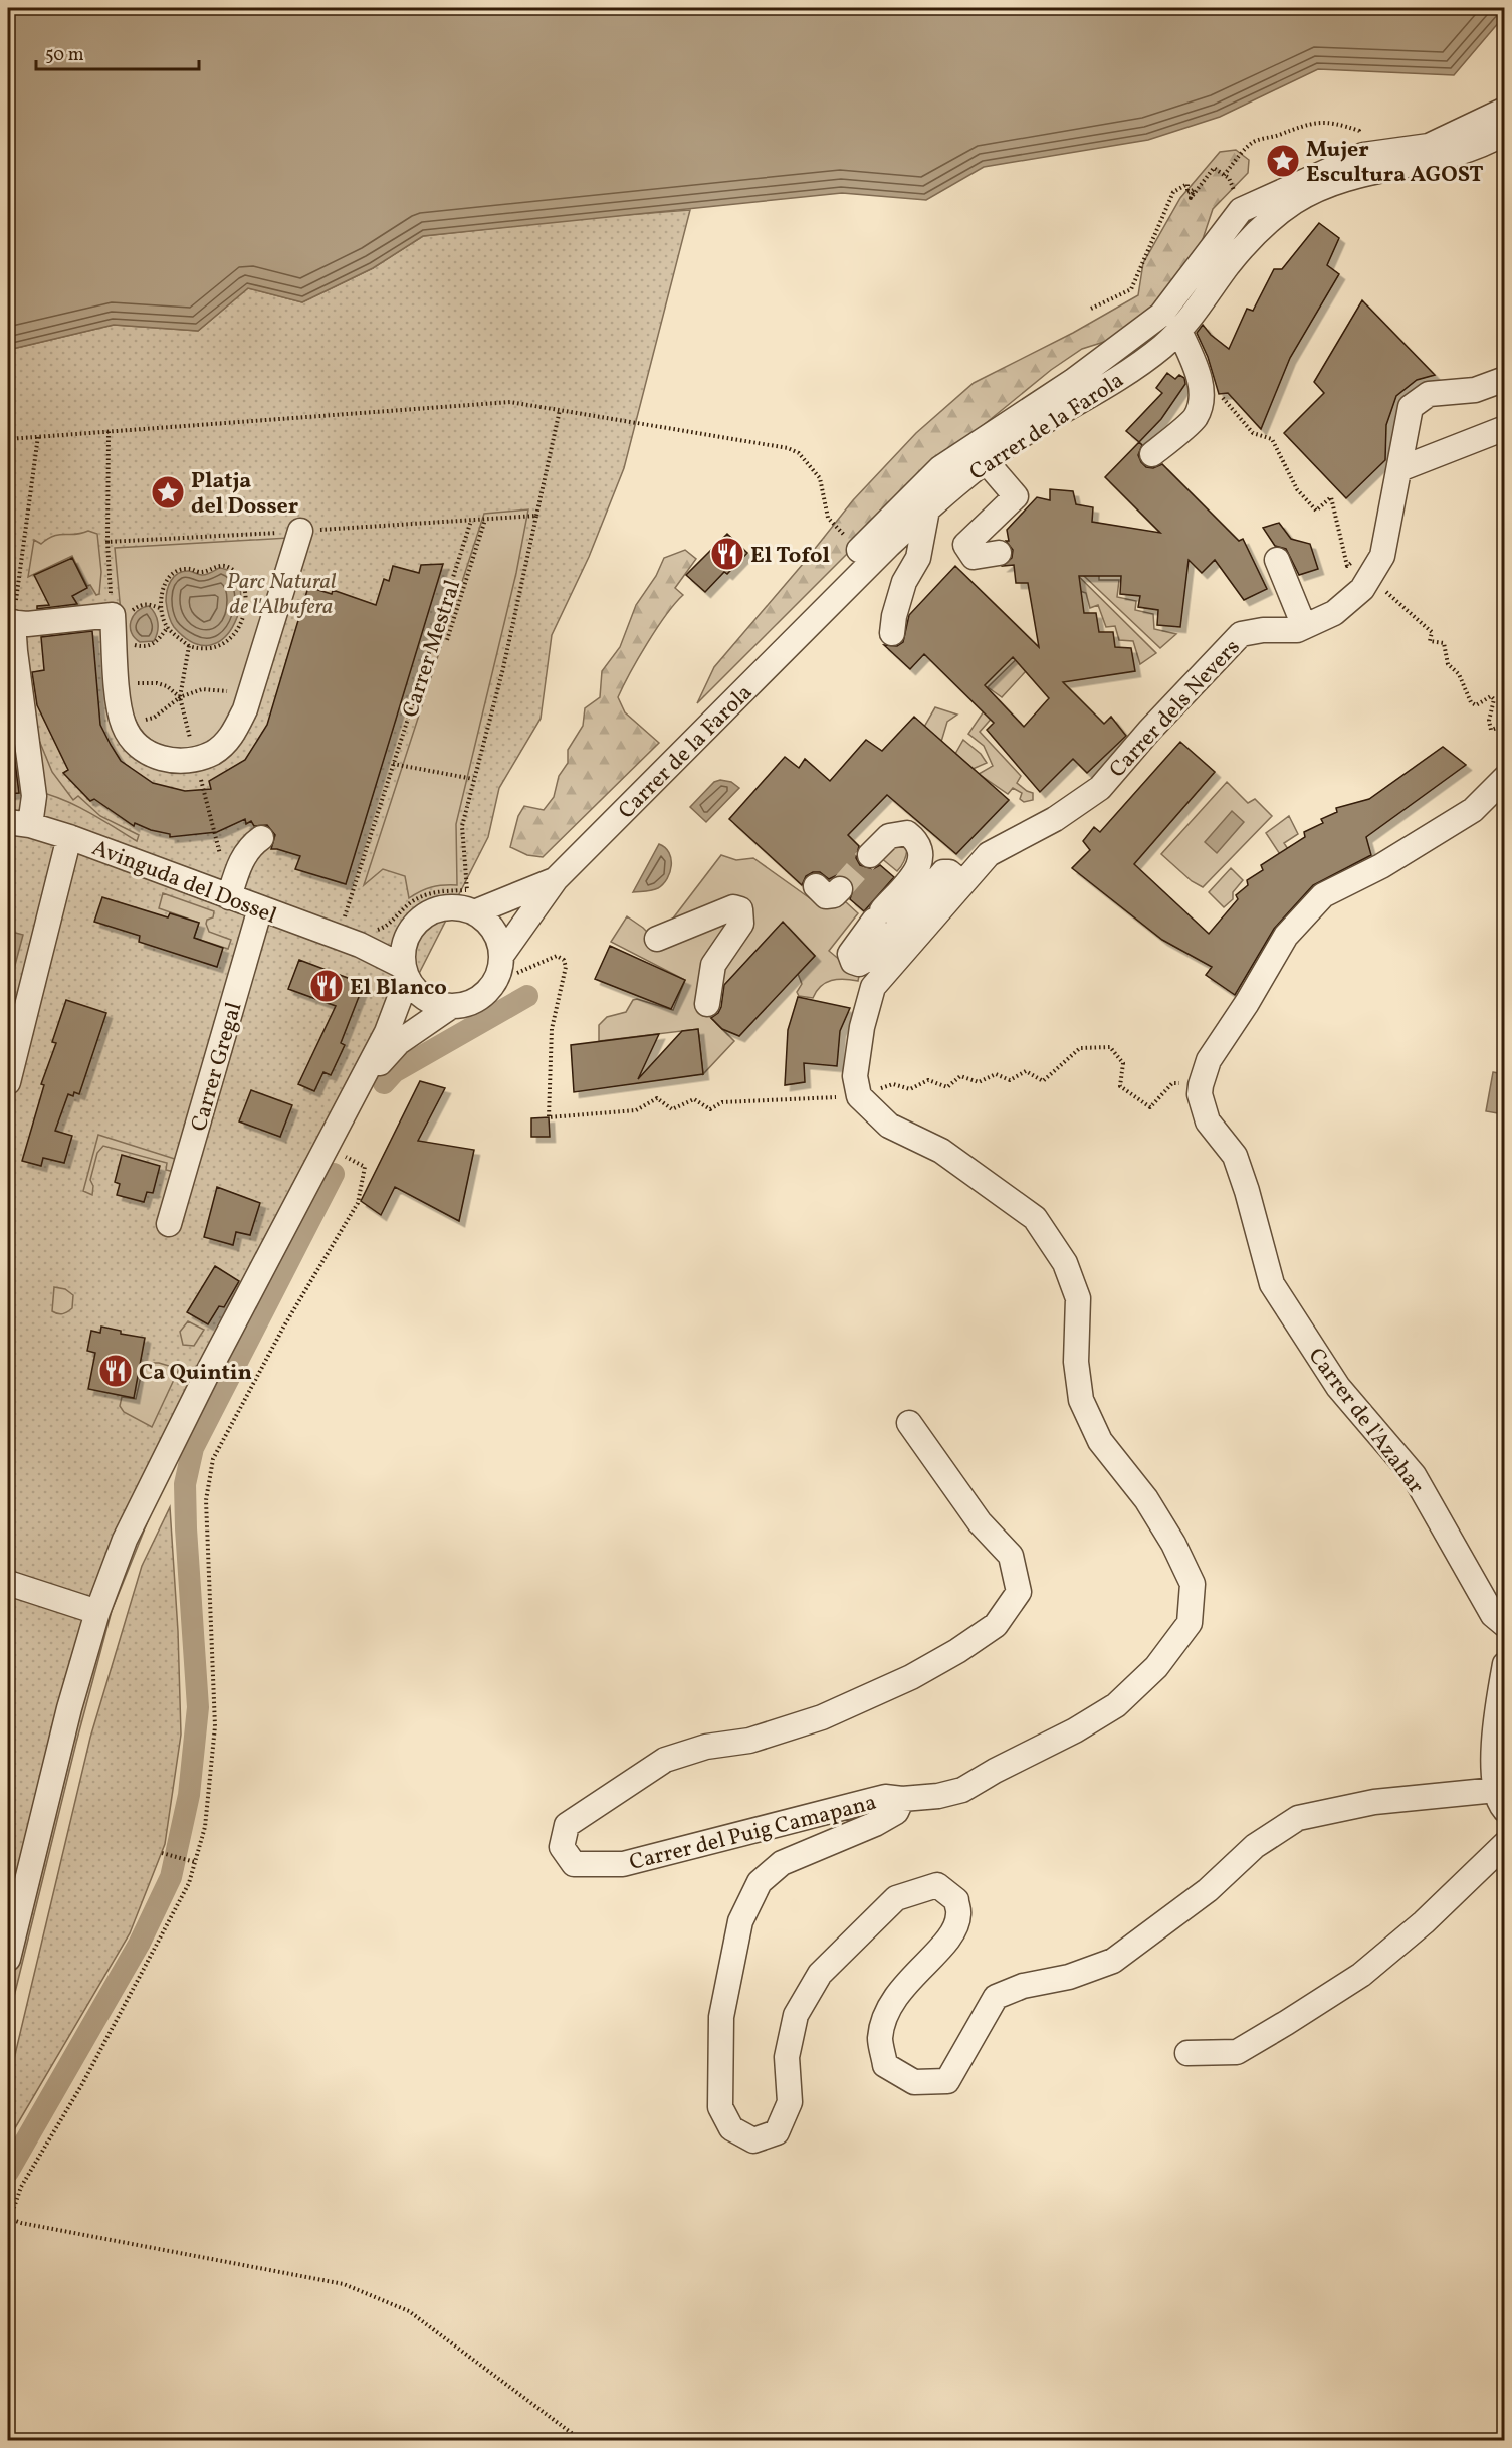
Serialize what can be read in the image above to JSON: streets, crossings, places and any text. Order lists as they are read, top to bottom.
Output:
{
  "streets": {
    "street": [
      "Carrer de la Farola",
      "Carrer dels Nevers",
      "Avinguda del Dossel",
      "Carrer Gregal",
      "Carrer de l'Azahar",
      "Carrer del Puig Camapana"
    ],
    "path": ["Carrer Mestral"]
  },
  "crossings": [
    ["Carrer Mestral", "Avinguda del Dossel"],
    ["Avinguda del Dossel", "Carrer Gregal"]
  ],
  "parks": ["Parc Natural de l'Albufera"],
  "places": {
    "place": ["Mujer Escultura AGOST", "Platja del Dosser"],
    "restaurant": ["El Tofol", "El Blanco", "Ca Quintin"]
  },
  "scale_bar": "50 m"
}
